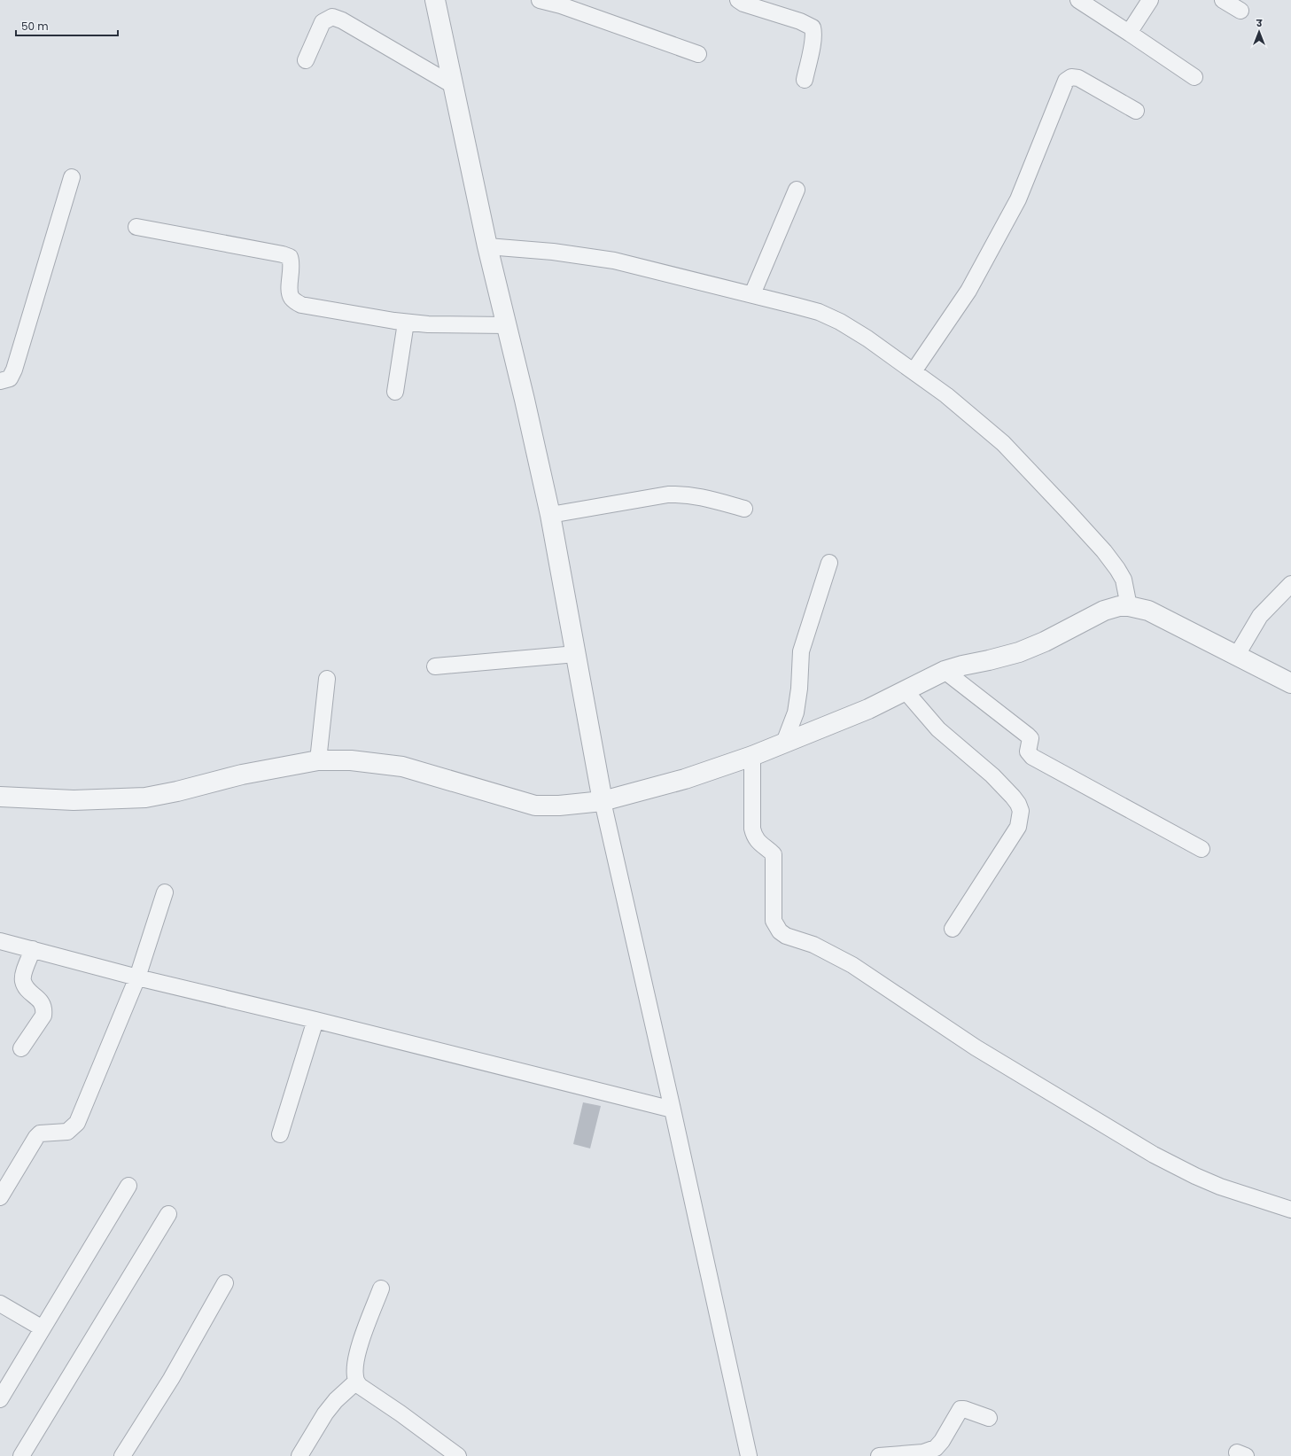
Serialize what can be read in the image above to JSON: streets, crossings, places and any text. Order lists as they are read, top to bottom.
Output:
{
  "scale_bar": "50 m",
  "north": "top"
}
